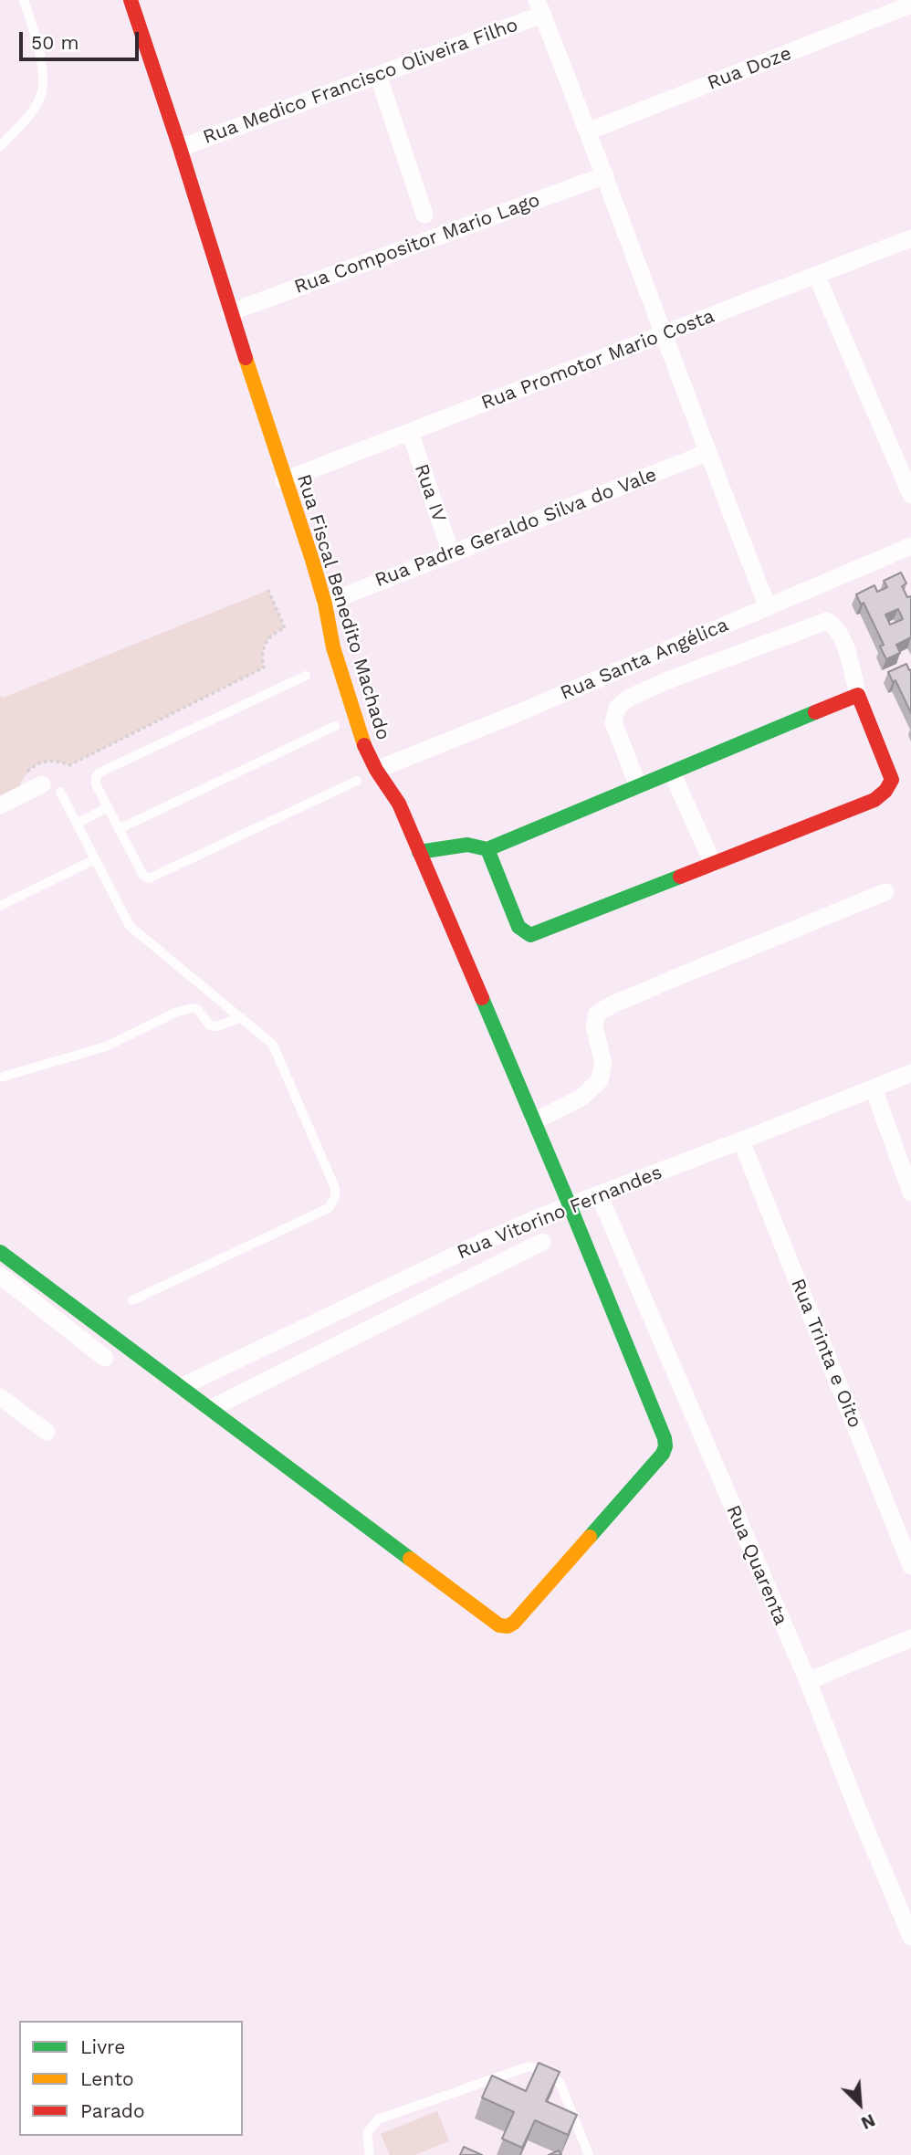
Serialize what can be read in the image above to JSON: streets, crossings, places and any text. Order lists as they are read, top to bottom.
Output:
{
  "streets": {
    "street": [
      "Rua Doze",
      "Rua Medico Francisco Oliveira Filho",
      "Rua Compositor Mario Lago",
      "Rua Promotor Mario Costa",
      "Rua IV",
      "Rua Padre Geraldo Silva do Vale",
      "Rua Fiscal Benedito Machado",
      "Rua Santa Angélica",
      "Rua Vitorino Fernandes",
      "Rua Trinta e Oito",
      "Rua Quarenta"
    ]
  },
  "crossings": [
    ["Rua Medico Francisco Oliveira Filho", "Rua Fiscal Benedito Machado"],
    ["Rua Compositor Mario Lago", "Rua Fiscal Benedito Machado"],
    ["Rua Promotor Mario Costa", "Rua IV"],
    ["Rua Promotor Mario Costa", "Rua Fiscal Benedito Machado"],
    ["Rua IV", "Rua Padre Geraldo Silva do Vale"],
    ["Rua Padre Geraldo Silva do Vale", "Rua Fiscal Benedito Machado"],
    ["Rua Fiscal Benedito Machado", "Rua Santa Angélica"],
    ["Rua Fiscal Benedito Machado", "Rua Vitorino Fernandes"],
    ["Rua Vitorino Fernandes", "Rua Trinta e Oito"],
    ["Rua Vitorino Fernandes", "Rua Quarenta"]
  ],
  "legend": ["Livre", "Lento", "Parado"],
  "scale_bar": "50 m",
  "north": "bottom right"
}
